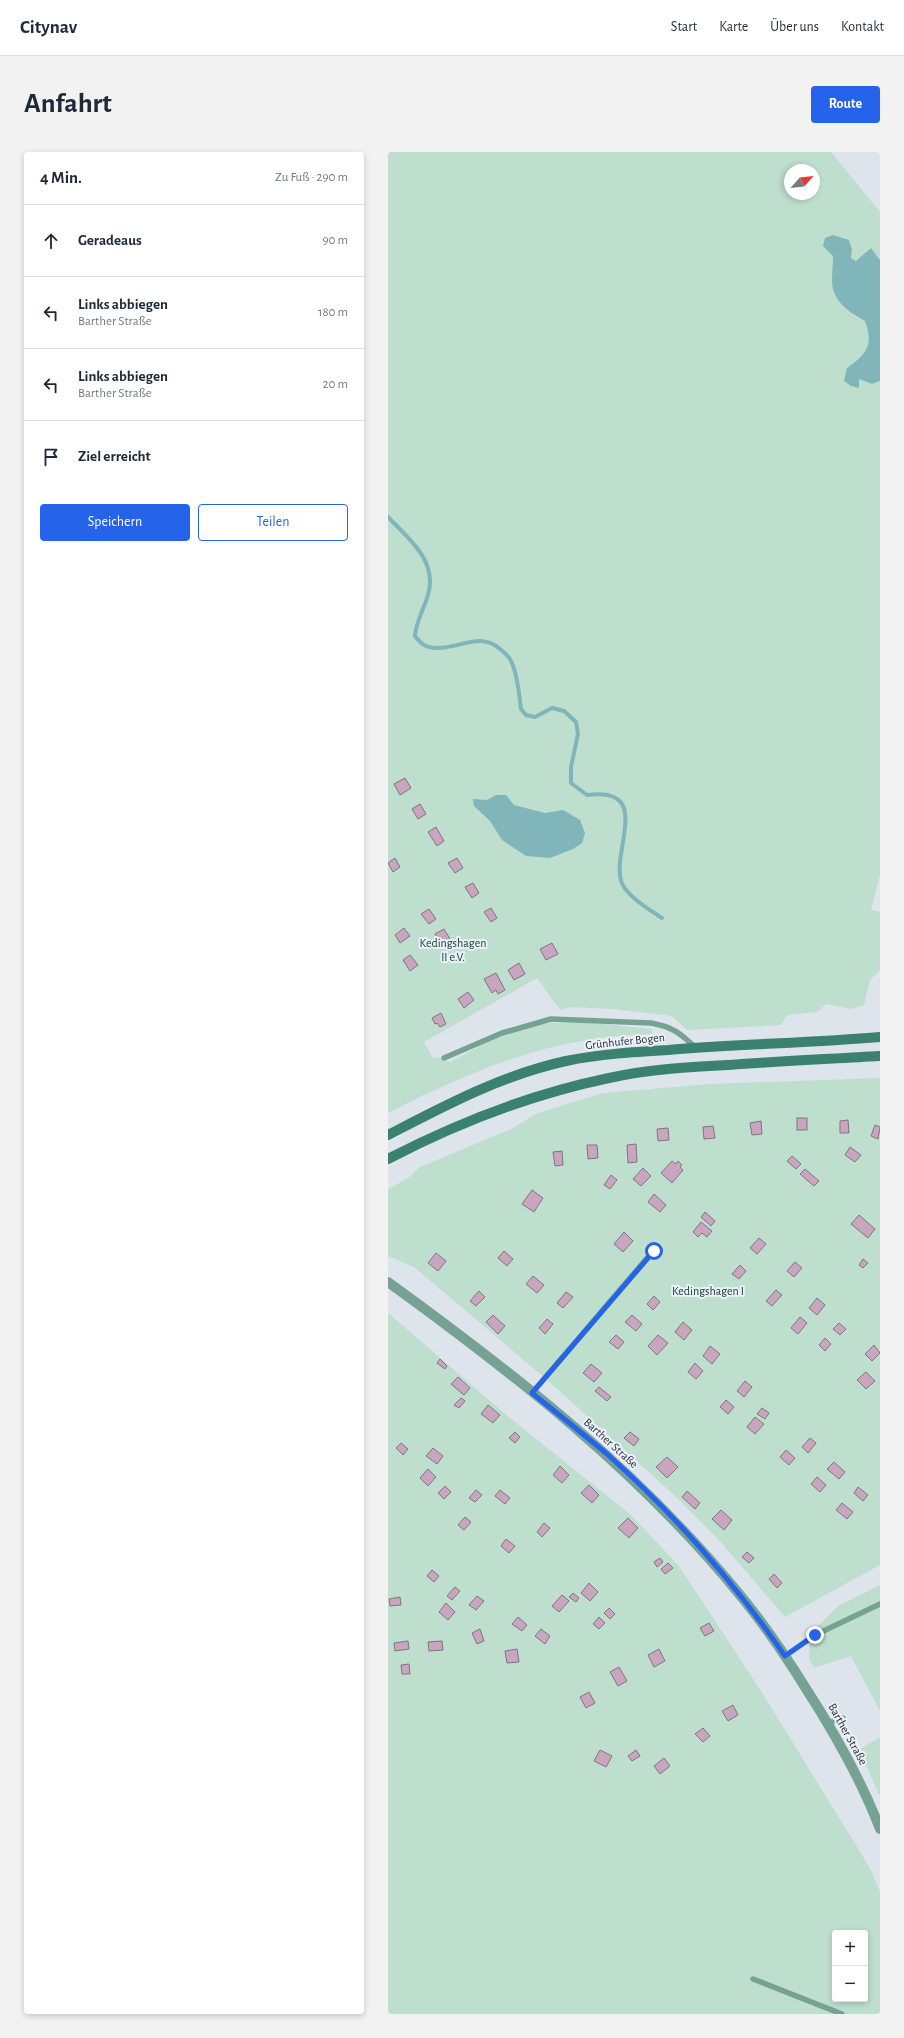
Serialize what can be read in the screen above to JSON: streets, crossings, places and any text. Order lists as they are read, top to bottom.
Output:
{
  "streets": {
    "main road": ["Grünhufer Bogen"],
    "street": ["Barther Straße"]
  },
  "parks": ["Kedingshagen II e.V.", "Kedingshagen I"],
  "north": "top right",
  "page": {
    "header": "Citynav",
    "nav": [
      "Start",
      "Karte",
      "Über uns",
      "Kontakt"
    ],
    "buttons": [
      "Route",
      ["Speichern", "Teilen"]
    ],
    "title": "Anfahrt",
    "heading": ["4 Min.", "Zu Fuß · 290 m"],
    "list": [
      ["Geradeaus", "90 m"],
      ["Links abbiegen", "Barther Straße", "180 m"],
      ["Links abbiegen", "Barther Straße", "20 m"],
      "Ziel erreicht"
    ],
    "map_buttons": ["+", "−"]
  }
}
